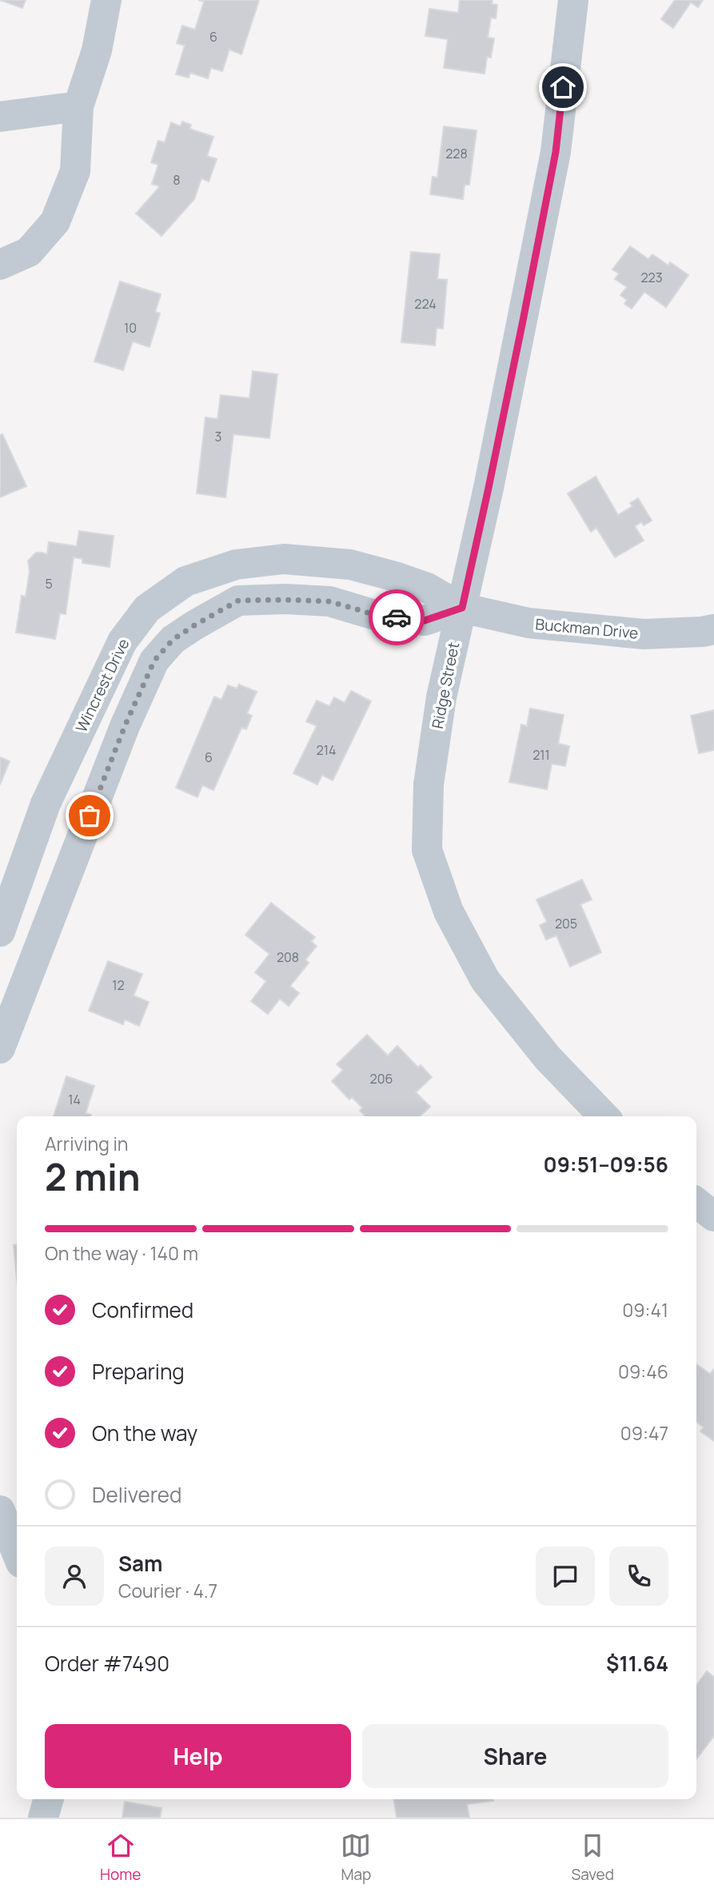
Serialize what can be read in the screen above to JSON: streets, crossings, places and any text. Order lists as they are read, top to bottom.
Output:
{
  "streets": {
    "street": ["Buckman Drive", "Wincrest Drive", "Ridge Street"]
  },
  "crossings": [
    ["Buckman Drive", "Wincrest Drive"],
    ["Buckman Drive", "Ridge Street"],
    ["Wincrest Drive", "Ridge Street"]
  ],
  "house_numbers": [
    "6",
    "228",
    "8",
    "223",
    "224",
    "10",
    "3",
    "5",
    "214",
    "211",
    "6",
    "205",
    "208",
    "12",
    "206",
    "14"
  ],
  "page": {
    "heading": ["2 min", "Arriving in", "09:51–09:56"],
    "panel": [
      "Sam",
      "Courier · 4.7",
      "Order #7490",
      "$11.64"
    ],
    "bar": "On the way · 140 m",
    "list": [
      ["Confirmed", "09:41"],
      ["Preparing", "09:46"],
      ["On the way", "09:47"],
      "Delivered"
    ],
    "buttons": ["Help", "Share"],
    "tabs": ["Home", "Map", "Saved"]
  }
}
